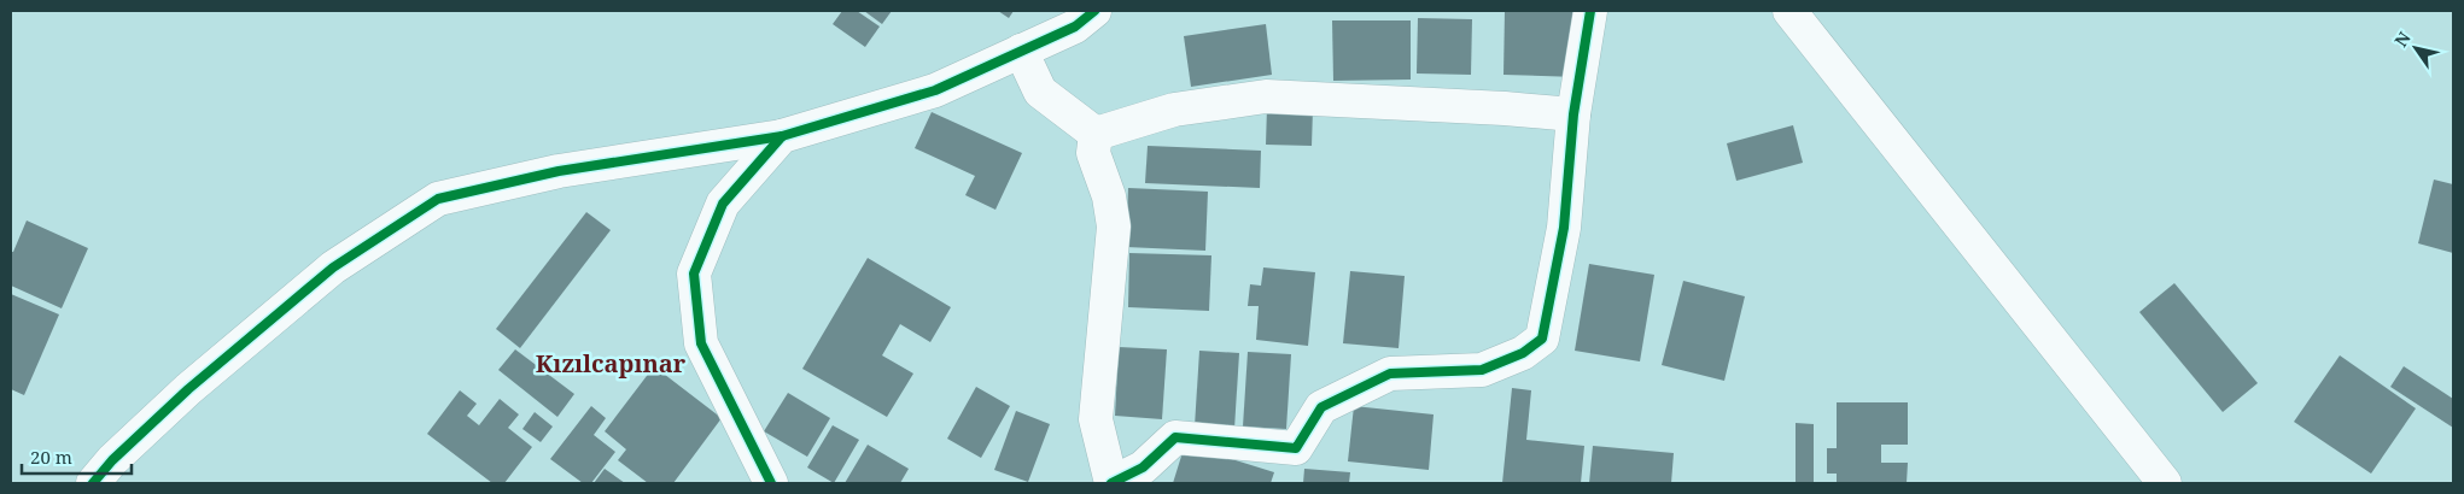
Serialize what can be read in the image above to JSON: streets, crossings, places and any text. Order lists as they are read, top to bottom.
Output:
{
  "districts": ["Kızılcapınar"],
  "scale_bar": "20 m",
  "north": "top left"
}
